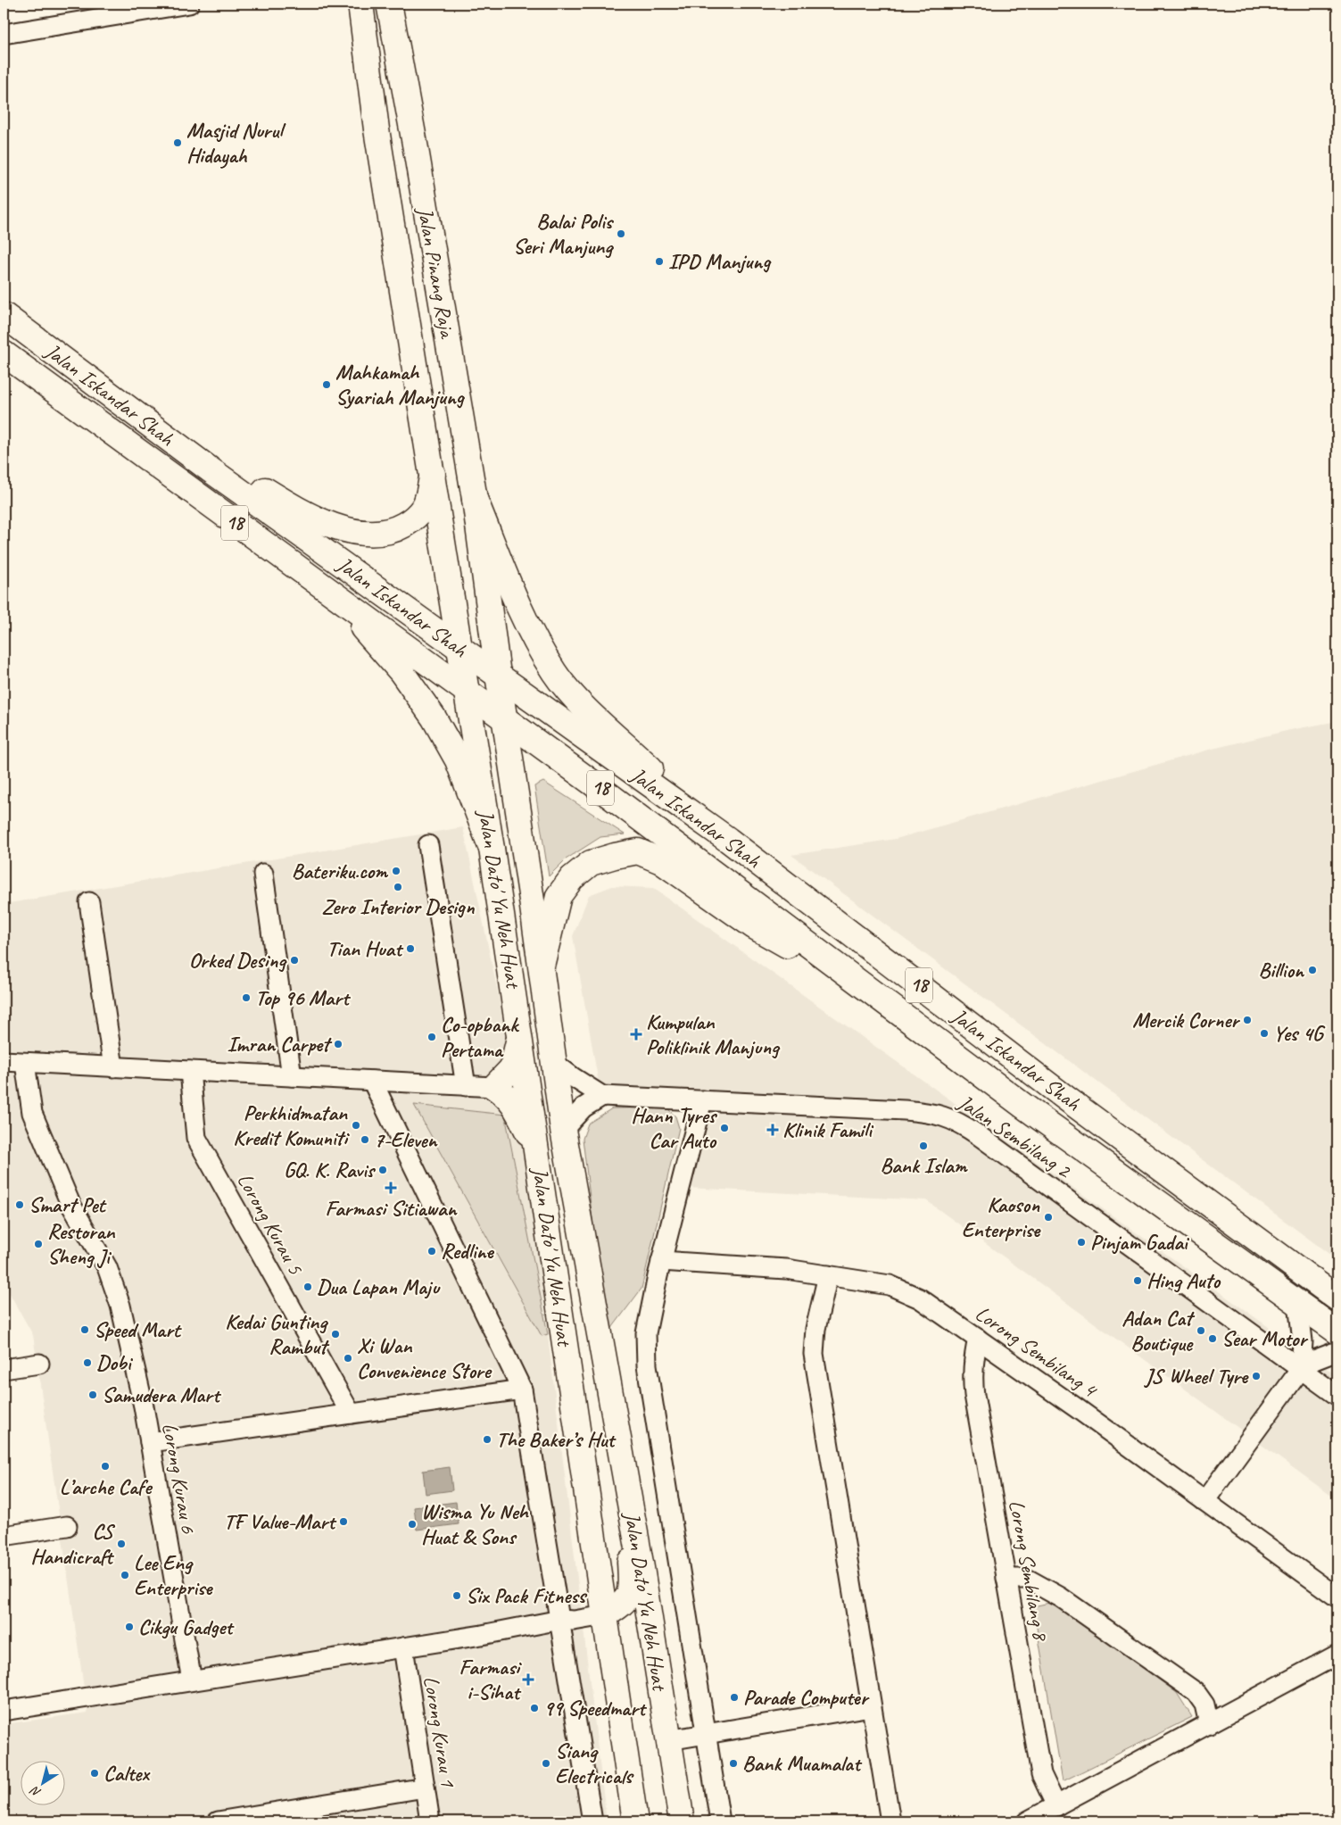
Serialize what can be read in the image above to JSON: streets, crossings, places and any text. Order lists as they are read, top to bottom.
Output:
{
  "streets": {
    "main road": [
      "Jalan Pinang Raja",
      "Jalan Iskandar Shah",
      "18",
      "Jalan Dato' Yu Neh Huat"
    ],
    "street": [
      "Jalan Sembilang 2",
      "Lorong Kurau 5",
      "Lorong Sembilang 4",
      "Lorong Kurau 6",
      "Lorong Sembilang 8",
      "Lorong Kurau 1"
    ]
  },
  "crossings": [
    ["Jalan Pinang Raja", "Jalan Iskandar Shah"],
    ["Jalan Pinang Raja", "Jalan Dato' Yu Neh Huat"],
    ["Jalan Iskandar Shah", "Jalan Dato' Yu Neh Huat"],
    ["Jalan Dato' Yu Neh Huat", "Jalan Sembilang 2"],
    ["Lorong Sembilang 4", "Lorong Sembilang 8"]
  ],
  "places": {
    "other": [
      "Masjid Nurul Hidayah",
      "Balai Polis Seri Manjung",
      "IPD Manjung",
      "Mahkamah Syariah Manjung",
      "Bateriku.com",
      "Zero Interior Design",
      "Tian Huat",
      "Orked Desing",
      "Billion",
      "Top 96 Mart",
      "Mercik Corner",
      "Yes 4G",
      "Co-opbank Pertama",
      "Imran Carpet",
      "Perkhidmatan Kredit Komuniti",
      "Hann Tyres Car Auto",
      "7-Eleven",
      "Bank Islam",
      "GQ. K. Ravis",
      "Smart Pet",
      "Kaoson Enterprise",
      "Pinjam Gadai",
      "Restoran Sheng Ji",
      "Redline",
      "Hing Auto",
      "Dua Lapan Maju",
      "Speed Mart",
      "Adan Cat Boutique",
      "Kedai Gunting Rambut",
      "Sear Motor",
      "Xi Wan Convenience Store",
      "Dobi",
      "JS Wheel Tyre",
      "Samudera Mart",
      "The Baker’s Hut",
      "L’arche Cafe",
      "TF Value-Mart",
      "Wisma Yu Neh Huat & Sons",
      "CS Handicraft",
      "Lee Eng Enterprise",
      "Six Pack Fitness",
      "Cikgu Gadget",
      "Parade Computer",
      "99 Speedmart",
      "Siang Electricals",
      "Bank Muamalat",
      "Caltex"
    ],
    "health": [
      "Kumpulan Poliklinik Manjung",
      "Klinik Famili",
      "Farmasi Sitiawan",
      "Farmasi i-Sihat"
    ]
  },
  "north": "bottom left"
}
